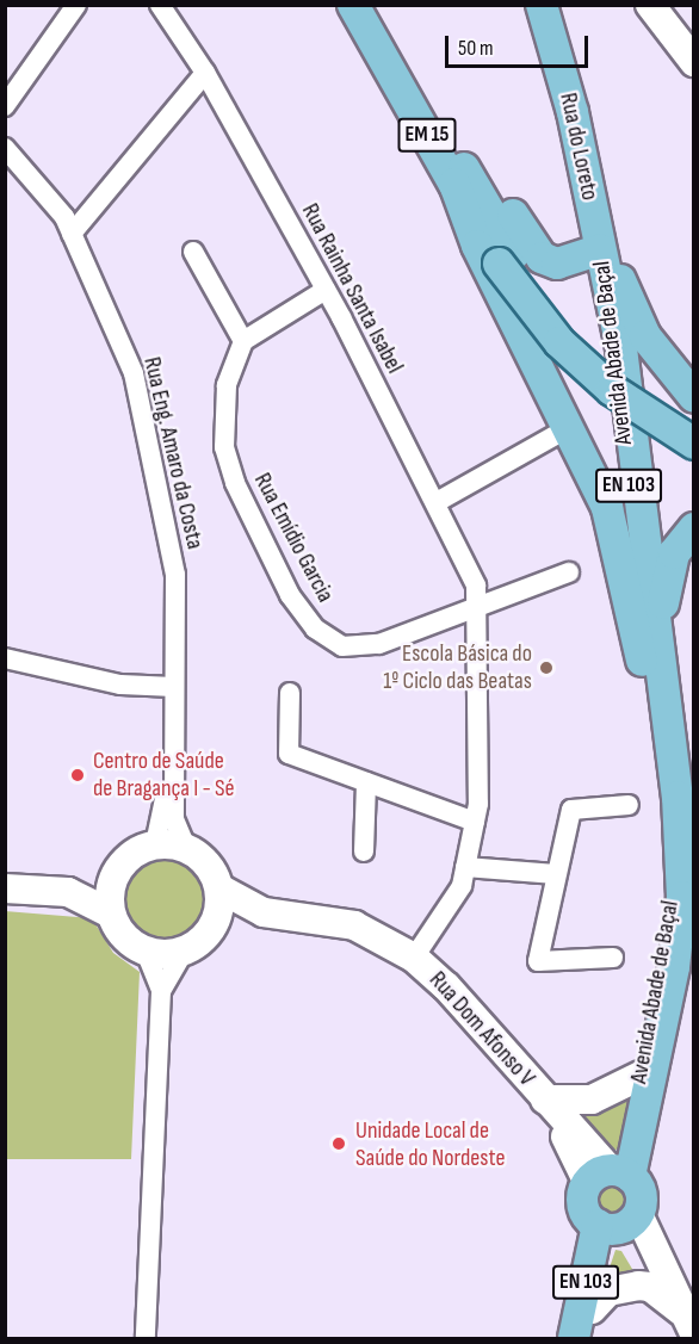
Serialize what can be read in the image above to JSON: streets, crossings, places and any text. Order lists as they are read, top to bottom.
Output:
{
  "streets": {
    "main road": [
      "EM 15",
      "Rua do Loreto",
      "Avenida Abade de Baçal",
      "EN 103"
    ],
    "street": [
      "Rua Rainha Santa Isabel",
      "Rua Eng. Amaro da Costa",
      "Rua Emídio Garcia",
      "Rua Dom Afonso V"
    ]
  },
  "crossings": [
    ["Rua do Loreto", "Avenida Abade de Baçal"],
    ["Rua Rainha Santa Isabel", "Rua Emídio Garcia"],
    ["Rua Rainha Santa Isabel", "Rua Dom Afonso V"],
    ["Avenida Abade de Baçal", "Rua Dom Afonso V"],
    ["Rua Eng. Amaro da Costa", "Rua Dom Afonso V"]
  ],
  "places": ["Escola Básica do 1º Ciclo das Beatas", "Centro de Saúde de Bragança I - Sé", "Unidade Local de Saúde do Nordeste"],
  "scale_bar": "50 m"
}
